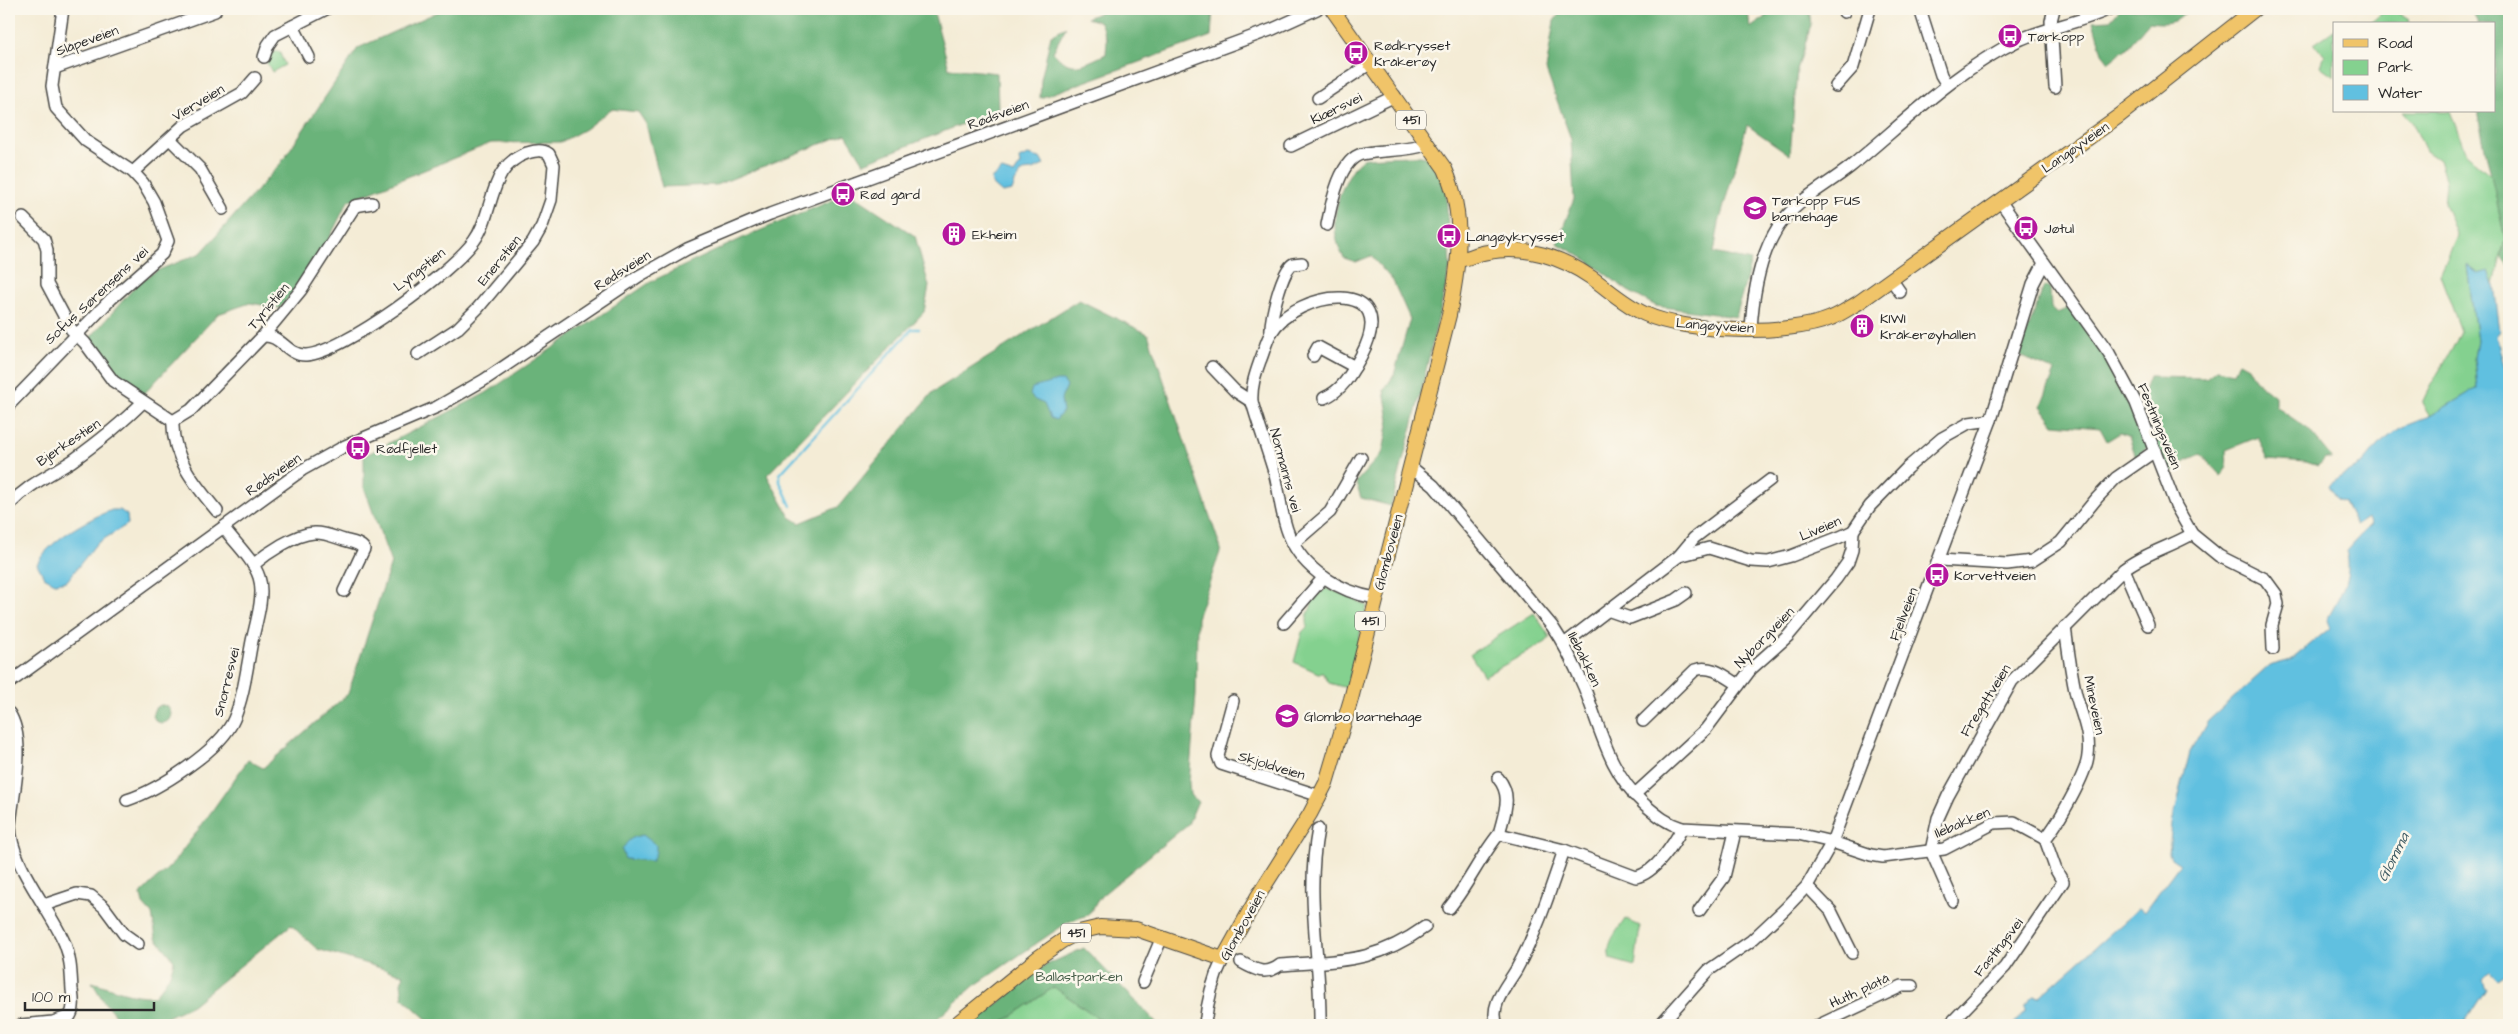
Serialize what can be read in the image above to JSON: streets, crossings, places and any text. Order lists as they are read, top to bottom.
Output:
{
  "streets": {
    "main road": ["451", "Langøyveien", "Glomboveien"],
    "street": [
      "Slåpeveien",
      "Vierveien",
      "Kiærsvei",
      "Rødsveien",
      "Enerstien",
      "Lyngstien",
      "Sofus Sørensens vei",
      "Tyristien",
      "Festningsveien",
      "Bjerkestien",
      "Normanns vei",
      "Liveien",
      "Fjellveien",
      "Nyborgveien",
      "Ilebakken",
      "Snorresvei",
      "Fregattveien",
      "Mineveien",
      "Skjoldveien",
      "Fastingsvei",
      "Huth platå"
    ]
  },
  "crossings": [
    ["Vierveien", "Sofus Sørensens vei"],
    ["Kiærsvei", "Glomboveien"],
    ["Rødsveien", "Snorresvei"],
    ["451", "Glomboveien"],
    ["Langøyveien", "Festningsveien"],
    ["Langøyveien", "Glomboveien"],
    ["Enerstien", "Lyngstien"],
    ["Lyngstien", "Tyristien"],
    ["Festningsveien", "Fjellveien"],
    ["Festningsveien", "Fregattveien"],
    ["Normanns vei", "Glomboveien"],
    ["Liveien", "Fjellveien"],
    ["Liveien", "Nyborgveien"],
    ["Liveien", "Ilebakken"],
    ["Glomboveien", "Ilebakken"],
    ["Glomboveien", "Skjoldveien"],
    ["Fjellveien", "Ilebakken"],
    ["Nyborgveien", "Ilebakken"],
    ["Ilebakken", "Fregattveien"],
    ["Ilebakken", "Mineveien"],
    ["Ilebakken", "Fastingsvei"],
    ["Fregattveien", "Mineveien"],
    ["Mineveien", "Fastingsvei"]
  ],
  "water": ["Glomma"],
  "parks": ["Ballastparken"],
  "places": {
    "bus stop": [
      "Tørkopp",
      "Rødkrysset Kråkerøy",
      "Rød gård",
      "Jøtul",
      "Langøykrysset",
      "Rødfjellet",
      "Korvettveien"
    ],
    "school or university": ["Tørkopp FUS barnehage", "Glombo barnehage"],
    "building": ["Ekheim", "KIWI Kråkerøyhallen"]
  },
  "legend": ["Road", "Park", "Water"],
  "scale_bar": "100 m"
}
